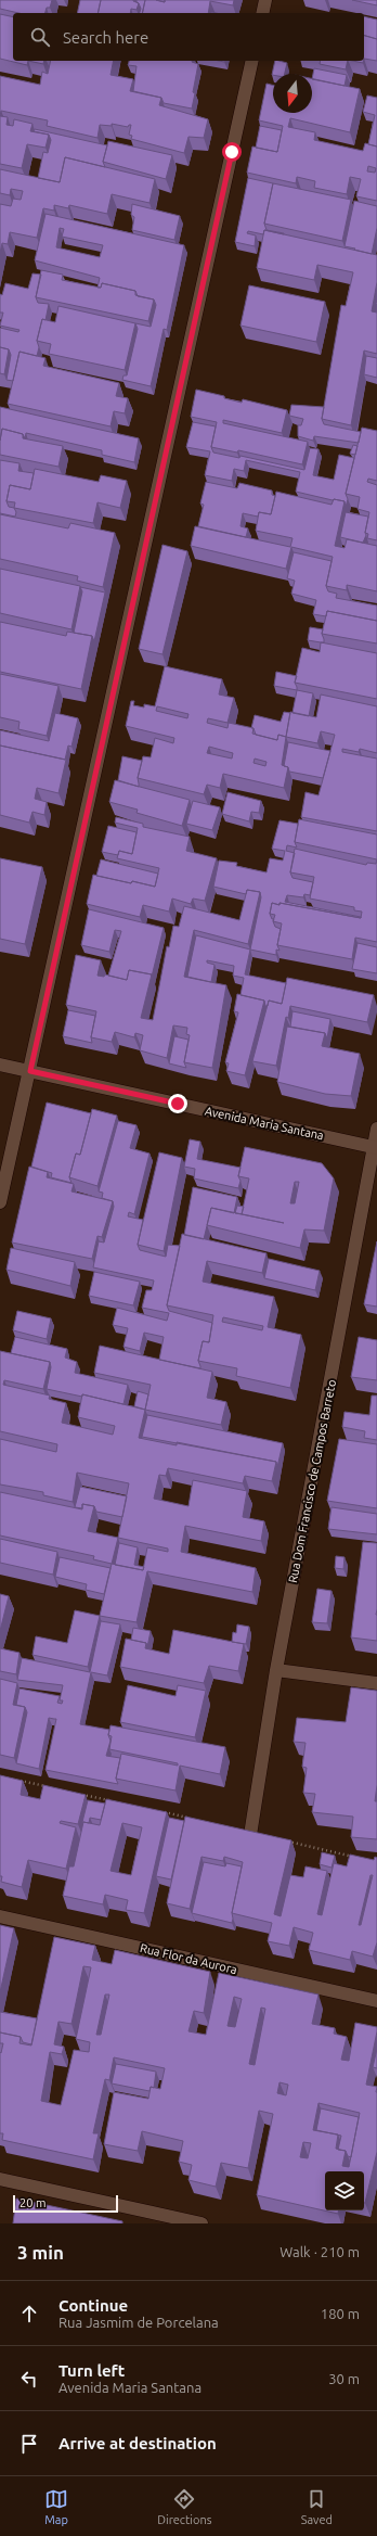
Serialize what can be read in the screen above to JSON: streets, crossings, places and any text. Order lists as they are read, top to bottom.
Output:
{
  "streets": {
    "street": ["Avenida Maria Santana", "Rua Dom Francisco de Campos Barreto", "Rua Flor da Aurora"]
  },
  "crossings": [
    ["Avenida Maria Santana", "Rua Dom Francisco de Campos Barreto"]
  ],
  "scale_bar": "20 m",
  "north": "bottom",
  "page": {
    "search": "Search here",
    "scale": "20 m",
    "heading": ["3 min", "Walk · 210 m"],
    "list": [
      ["Continue", "Rua Jasmim de Porcelana", "180 m"],
      ["Turn left", "Avenida Maria Santana", "30 m"],
      "Arrive at destination"
    ],
    "nav": ["Map", "Directions", "Saved"]
  }
}
